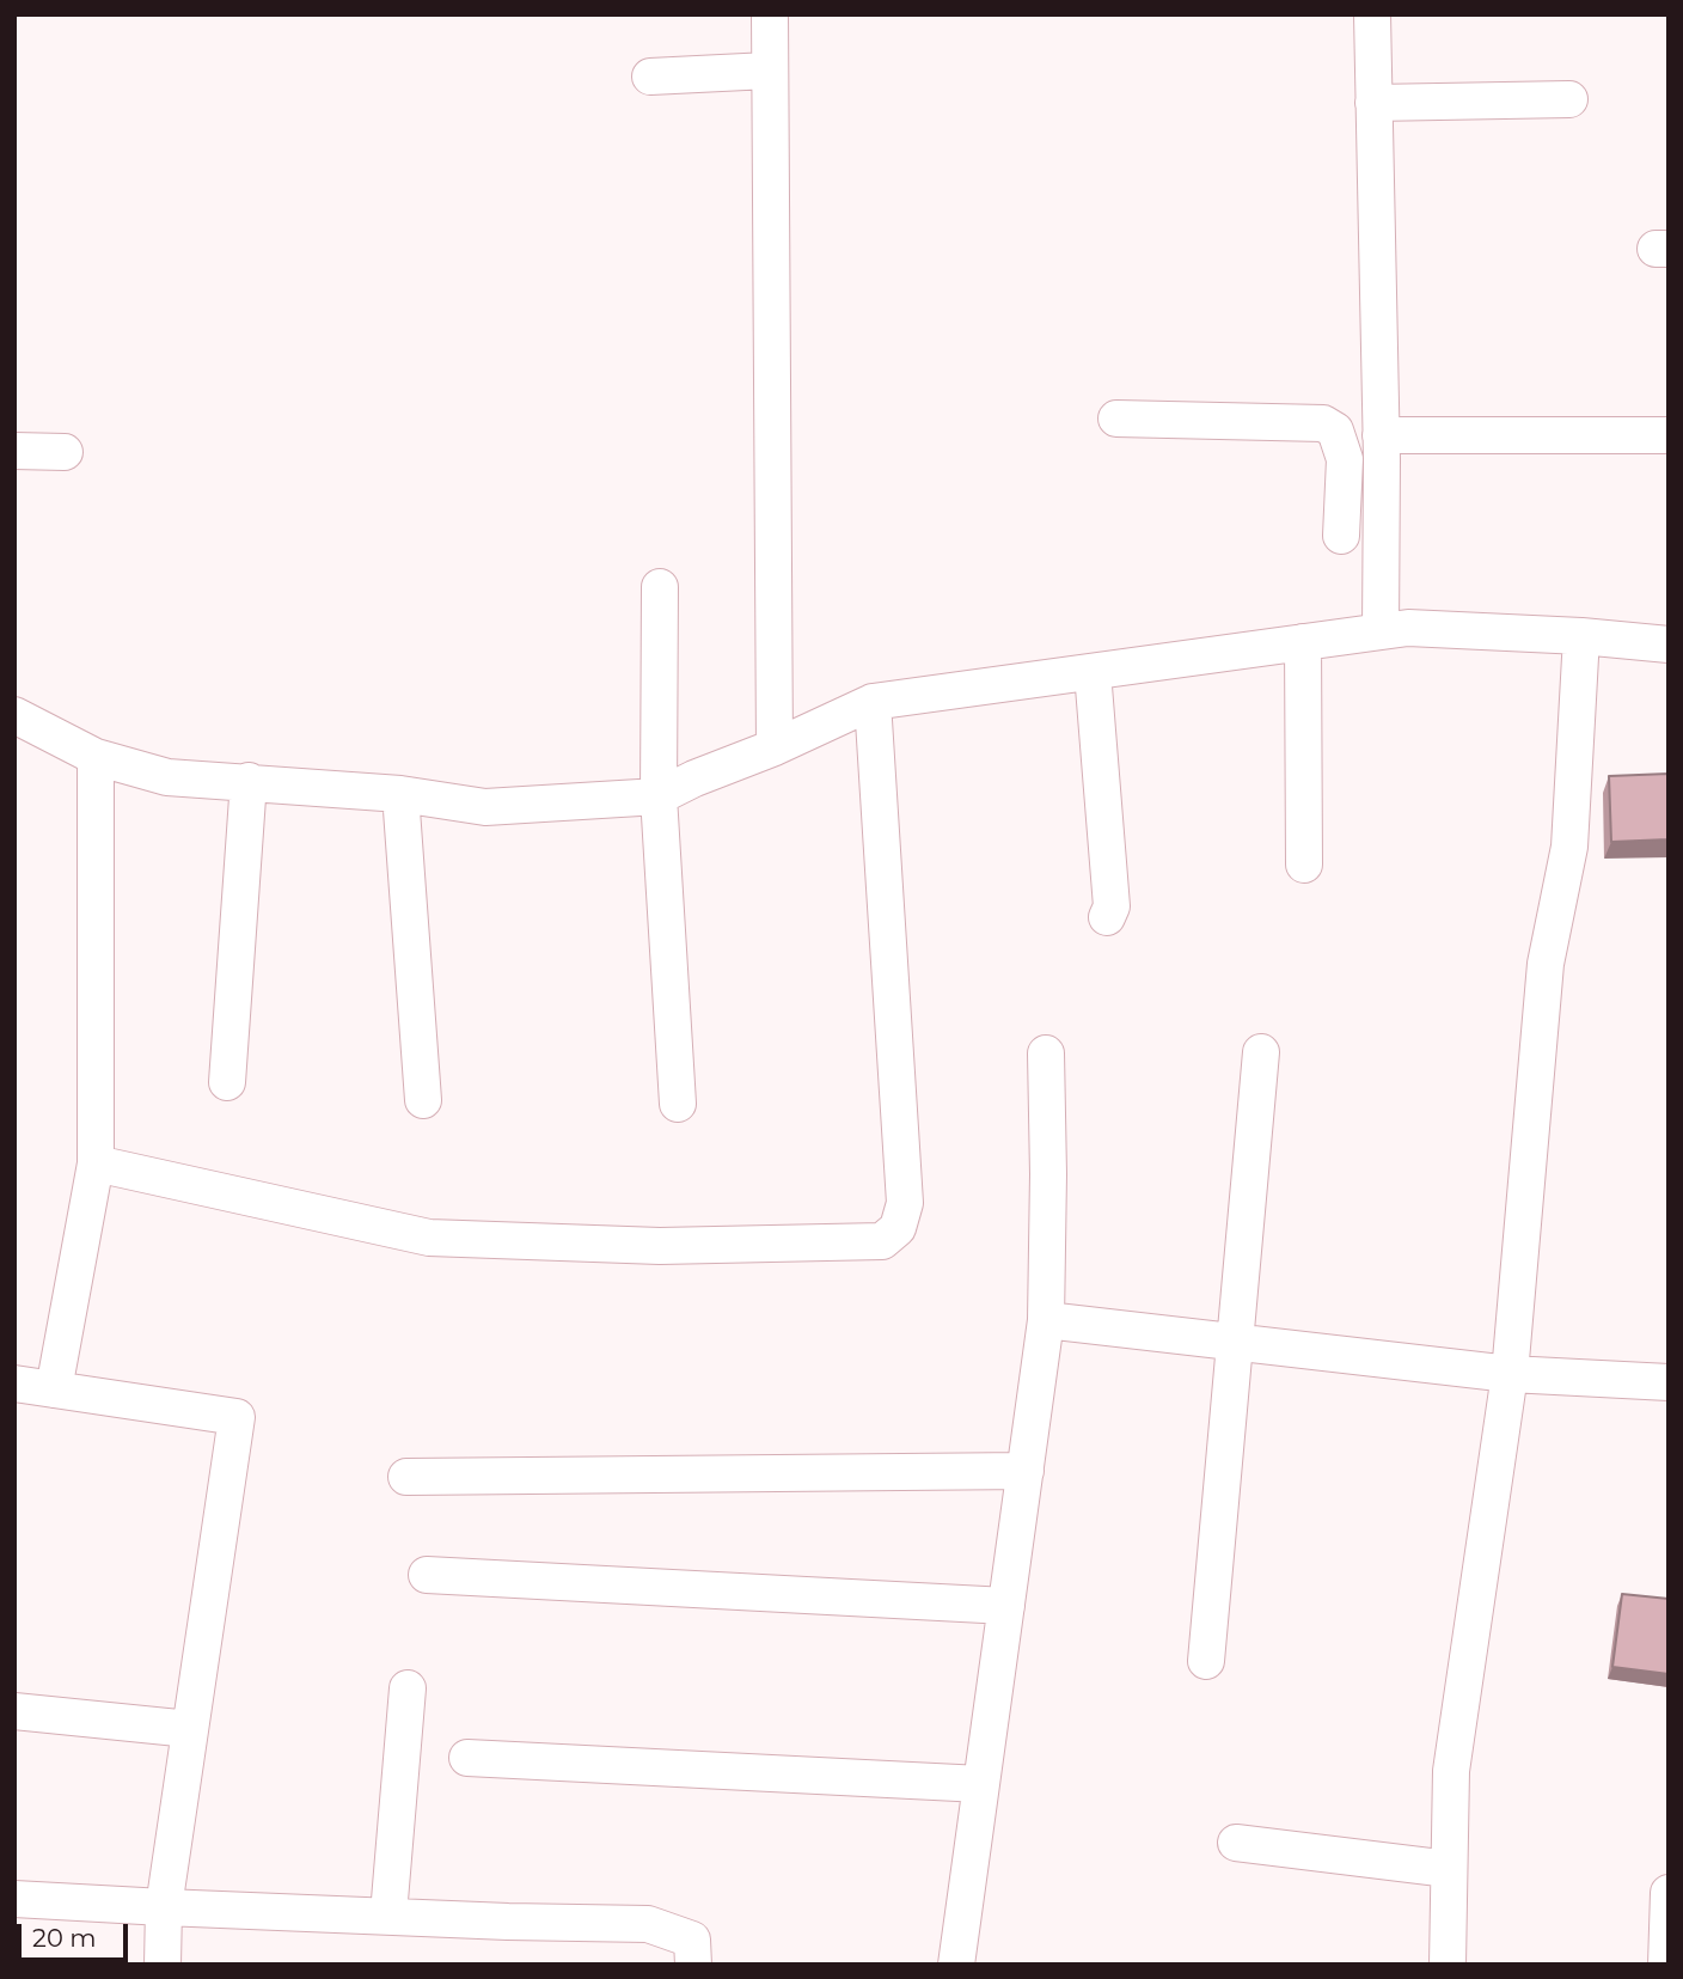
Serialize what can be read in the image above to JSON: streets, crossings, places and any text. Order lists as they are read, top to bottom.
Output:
{
  "scale_bar": "20 m"
}
